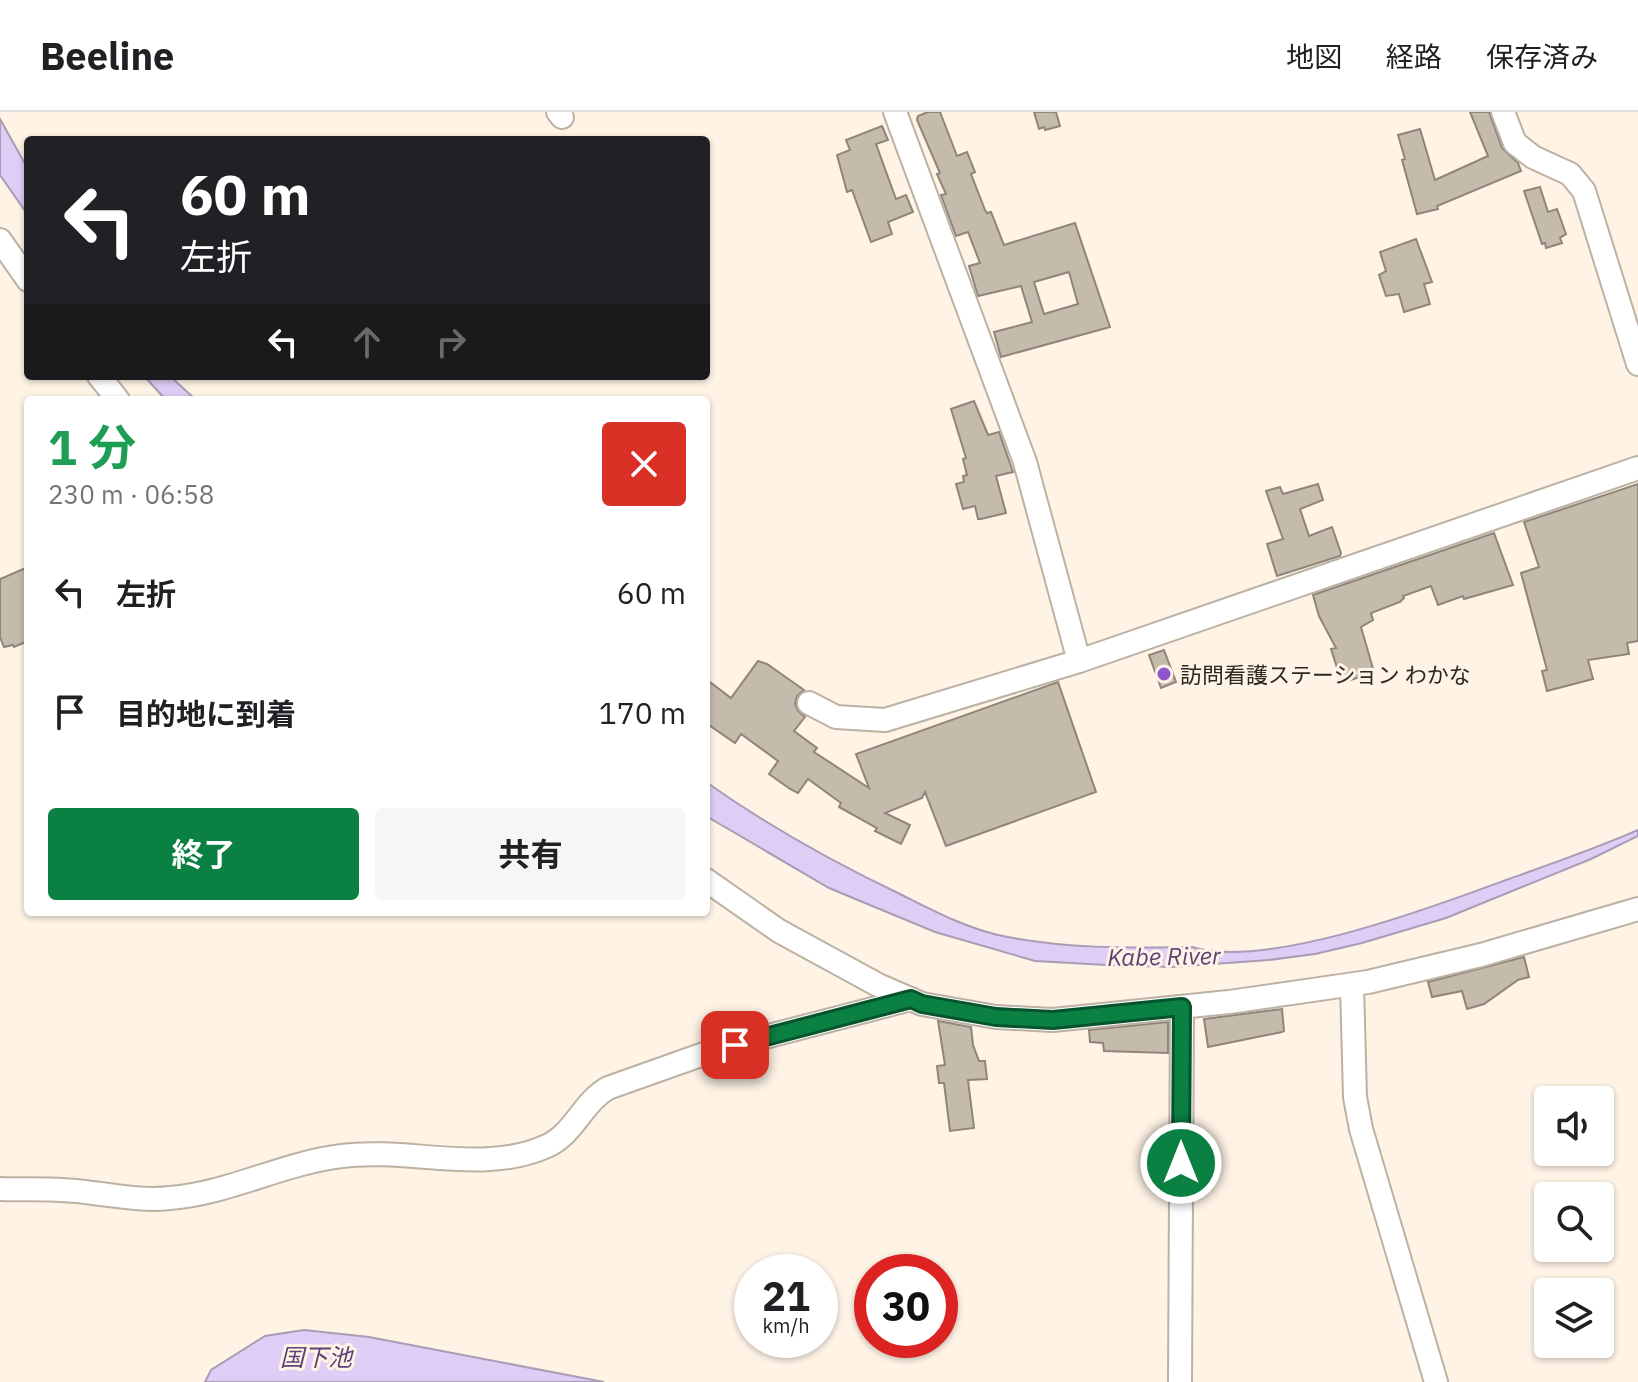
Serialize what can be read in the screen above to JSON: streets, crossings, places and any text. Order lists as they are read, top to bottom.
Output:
{
  "water": ["Kabe River", "国下池"],
  "places": ["訪問看護ステーション わかな"],
  "page": {
    "header": "Beeline",
    "nav": ["地図", "経路", "保存済み"],
    "turn": ["60 m", "左折"],
    "heading": ["1 分", "230 m · 06:58"],
    "list": [
      {
        "name": "左折",
        "value": "60 m"
      },
      {
        "name": "目的地に到着",
        "value": "170 m"
      }
    ],
    "buttons": ["終了", "共有"],
    "speed": "21 km/h",
    "limit": "30"
  }
}
